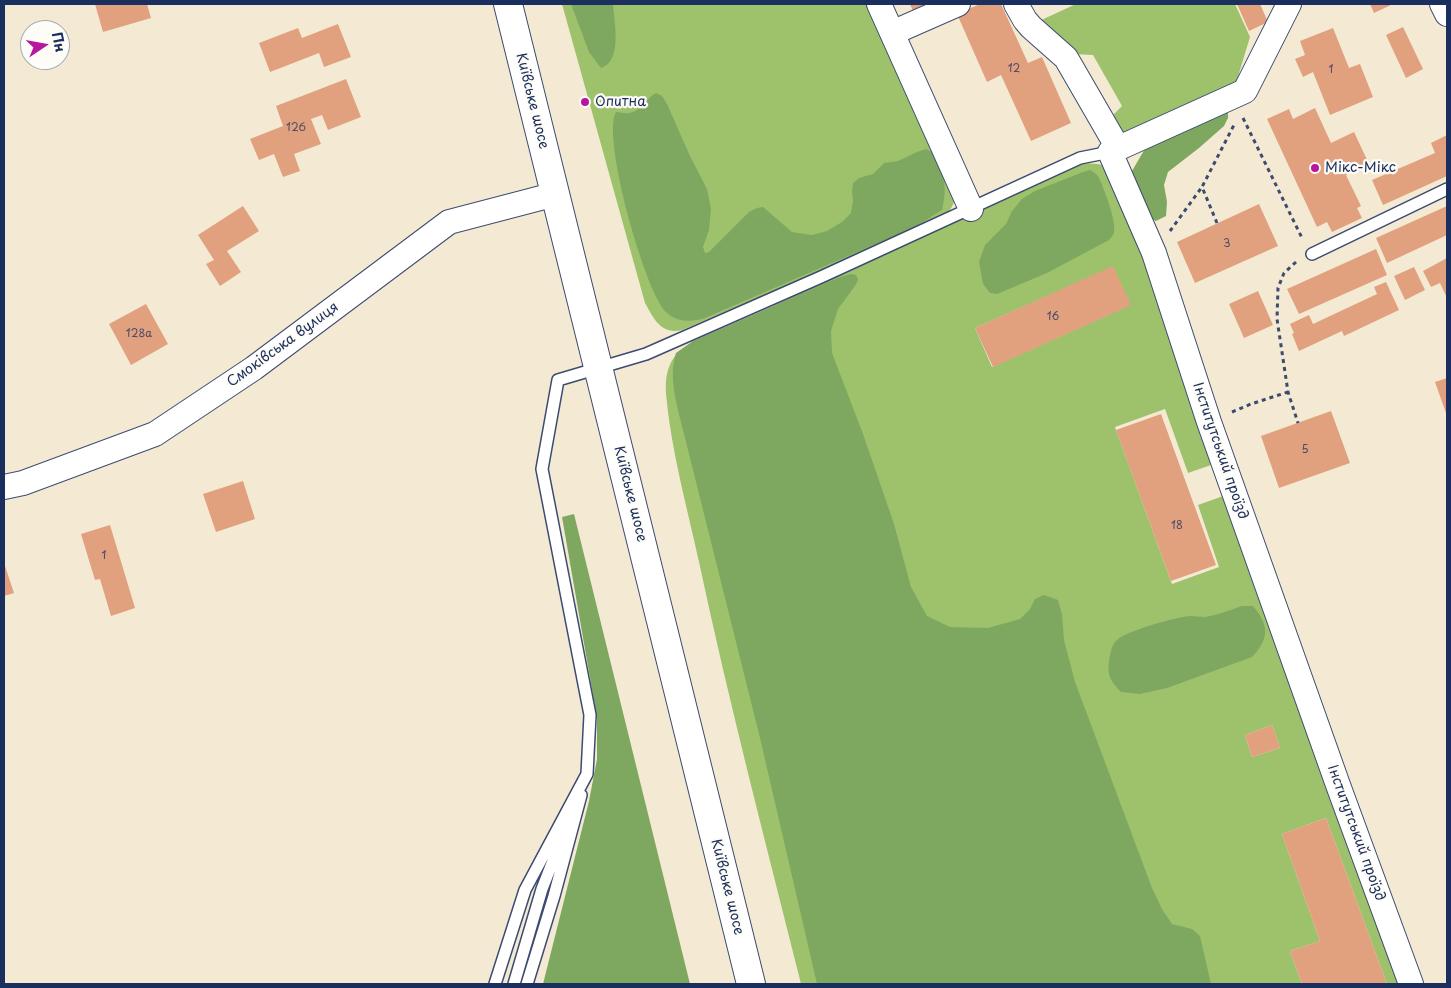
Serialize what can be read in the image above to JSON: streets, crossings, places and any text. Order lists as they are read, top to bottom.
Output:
{
  "streets": {
    "main road": ["Київське шосе"],
    "street": ["Смоківська вулиця", "Інститутський проїзд"]
  },
  "crossings": [
    ["Київське шосе", "Смоківська вулиця"]
  ],
  "places": ["Опитна", "Мікс-Мікс"],
  "house_numbers": [
    "12",
    "1",
    "126",
    "3",
    "16",
    "128а",
    "5",
    "18",
    "1"
  ],
  "north": "right"
}
